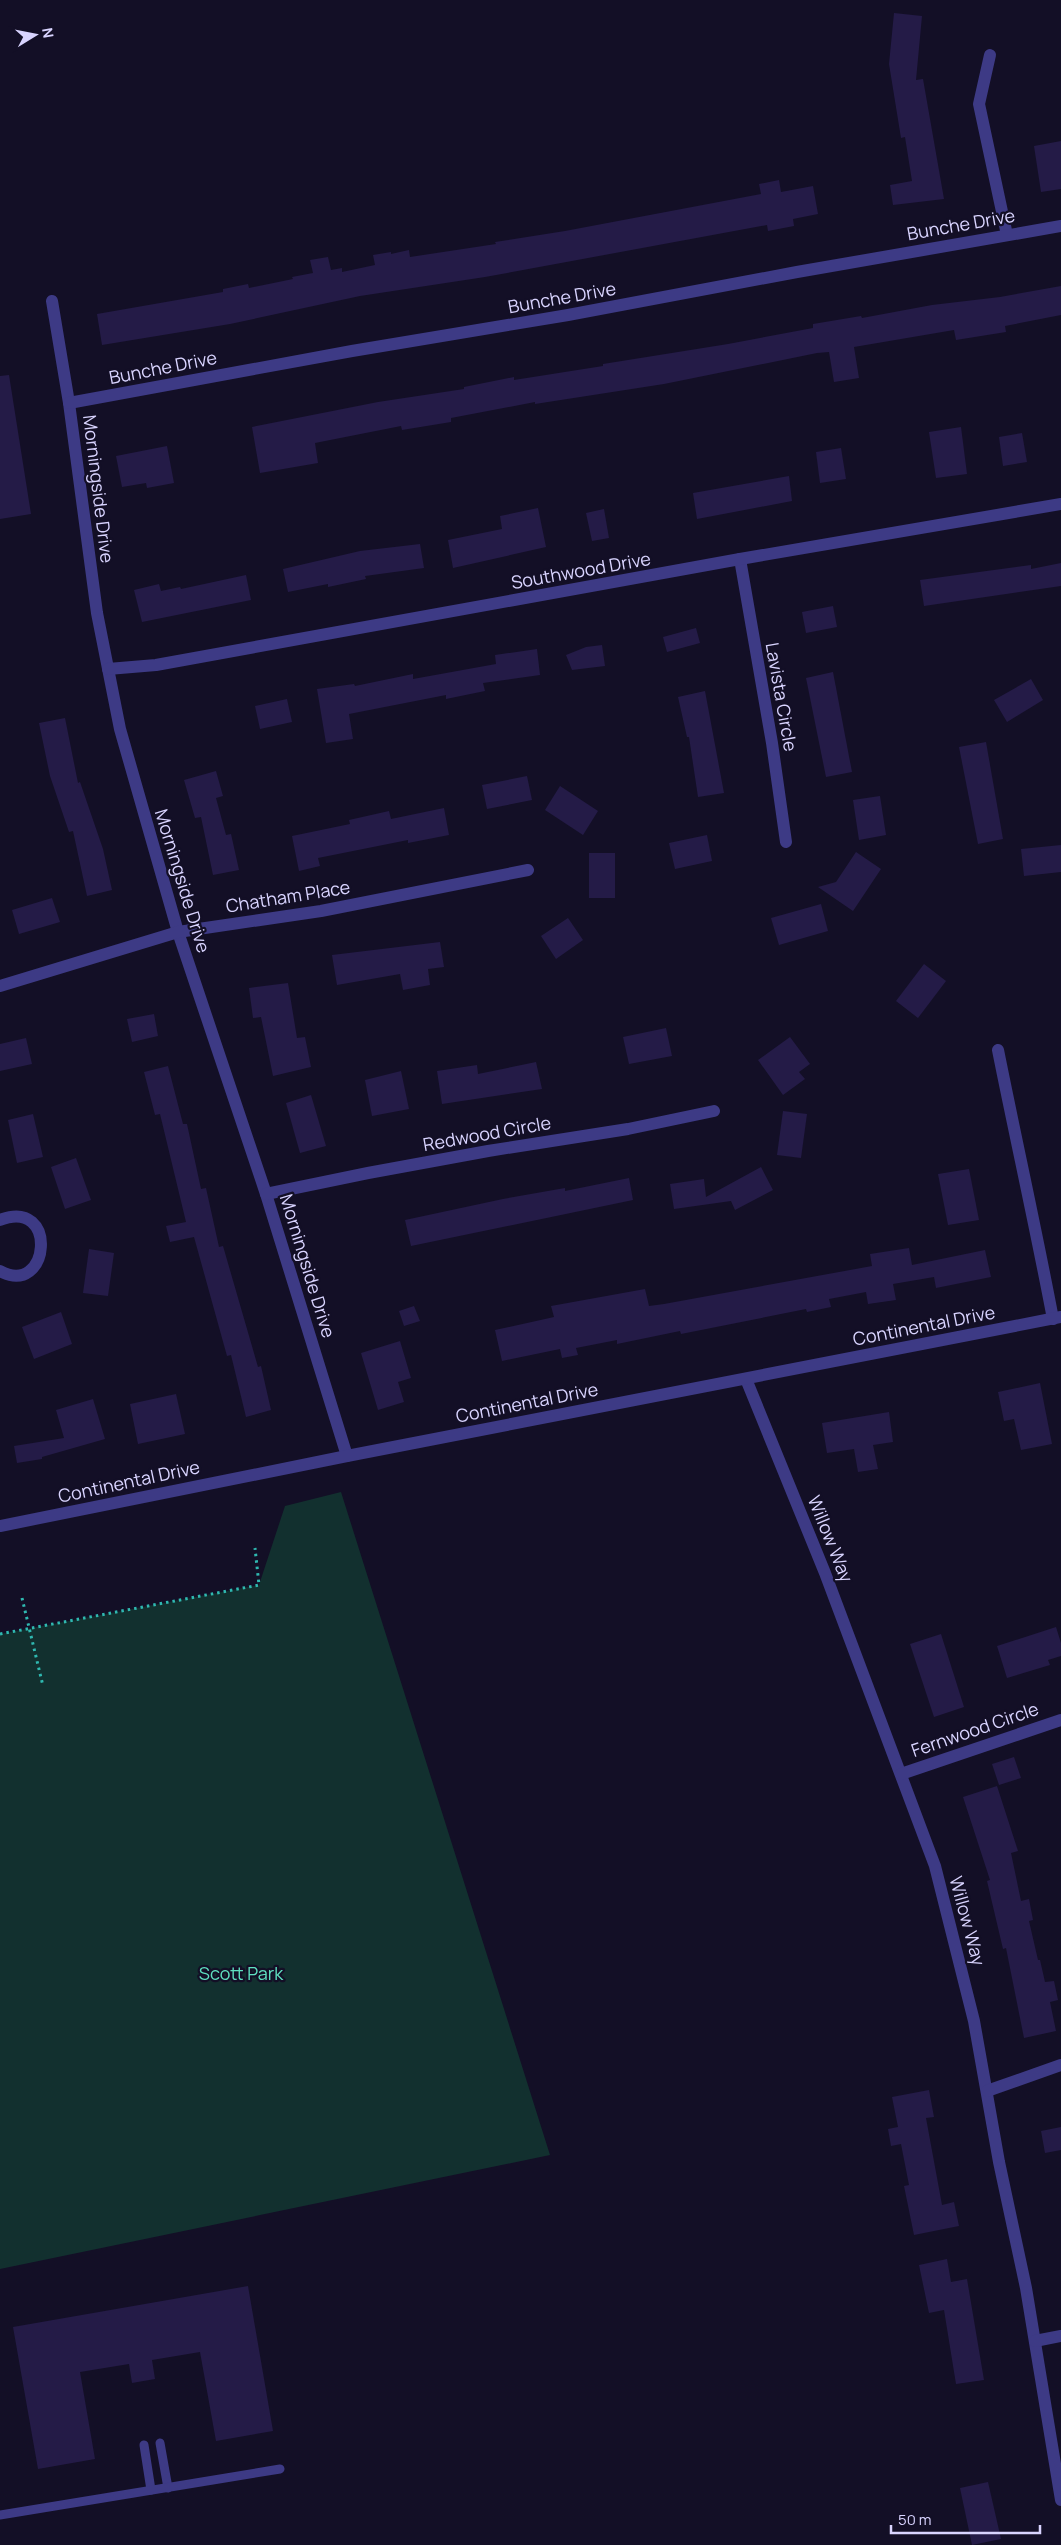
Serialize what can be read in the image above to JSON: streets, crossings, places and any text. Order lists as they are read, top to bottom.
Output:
{
  "streets": {
    "street": [
      "Bunche Drive",
      "Morningside Drive",
      "Southwood Drive",
      "Lavista Circle",
      "Chatham Place",
      "Redwood Circle",
      "Continental Drive",
      "Willow Way",
      "Fernwood Circle"
    ]
  },
  "crossings": [
    ["Bunche Drive", "Morningside Drive"],
    ["Morningside Drive", "Southwood Drive"],
    ["Morningside Drive", "Chatham Place"],
    ["Morningside Drive", "Redwood Circle"],
    ["Morningside Drive", "Continental Drive"],
    ["Southwood Drive", "Lavista Circle"],
    ["Continental Drive", "Willow Way"],
    ["Willow Way", "Fernwood Circle"]
  ],
  "parks": ["Scott Park"],
  "scale_bar": "50 m",
  "north": "right"
}
